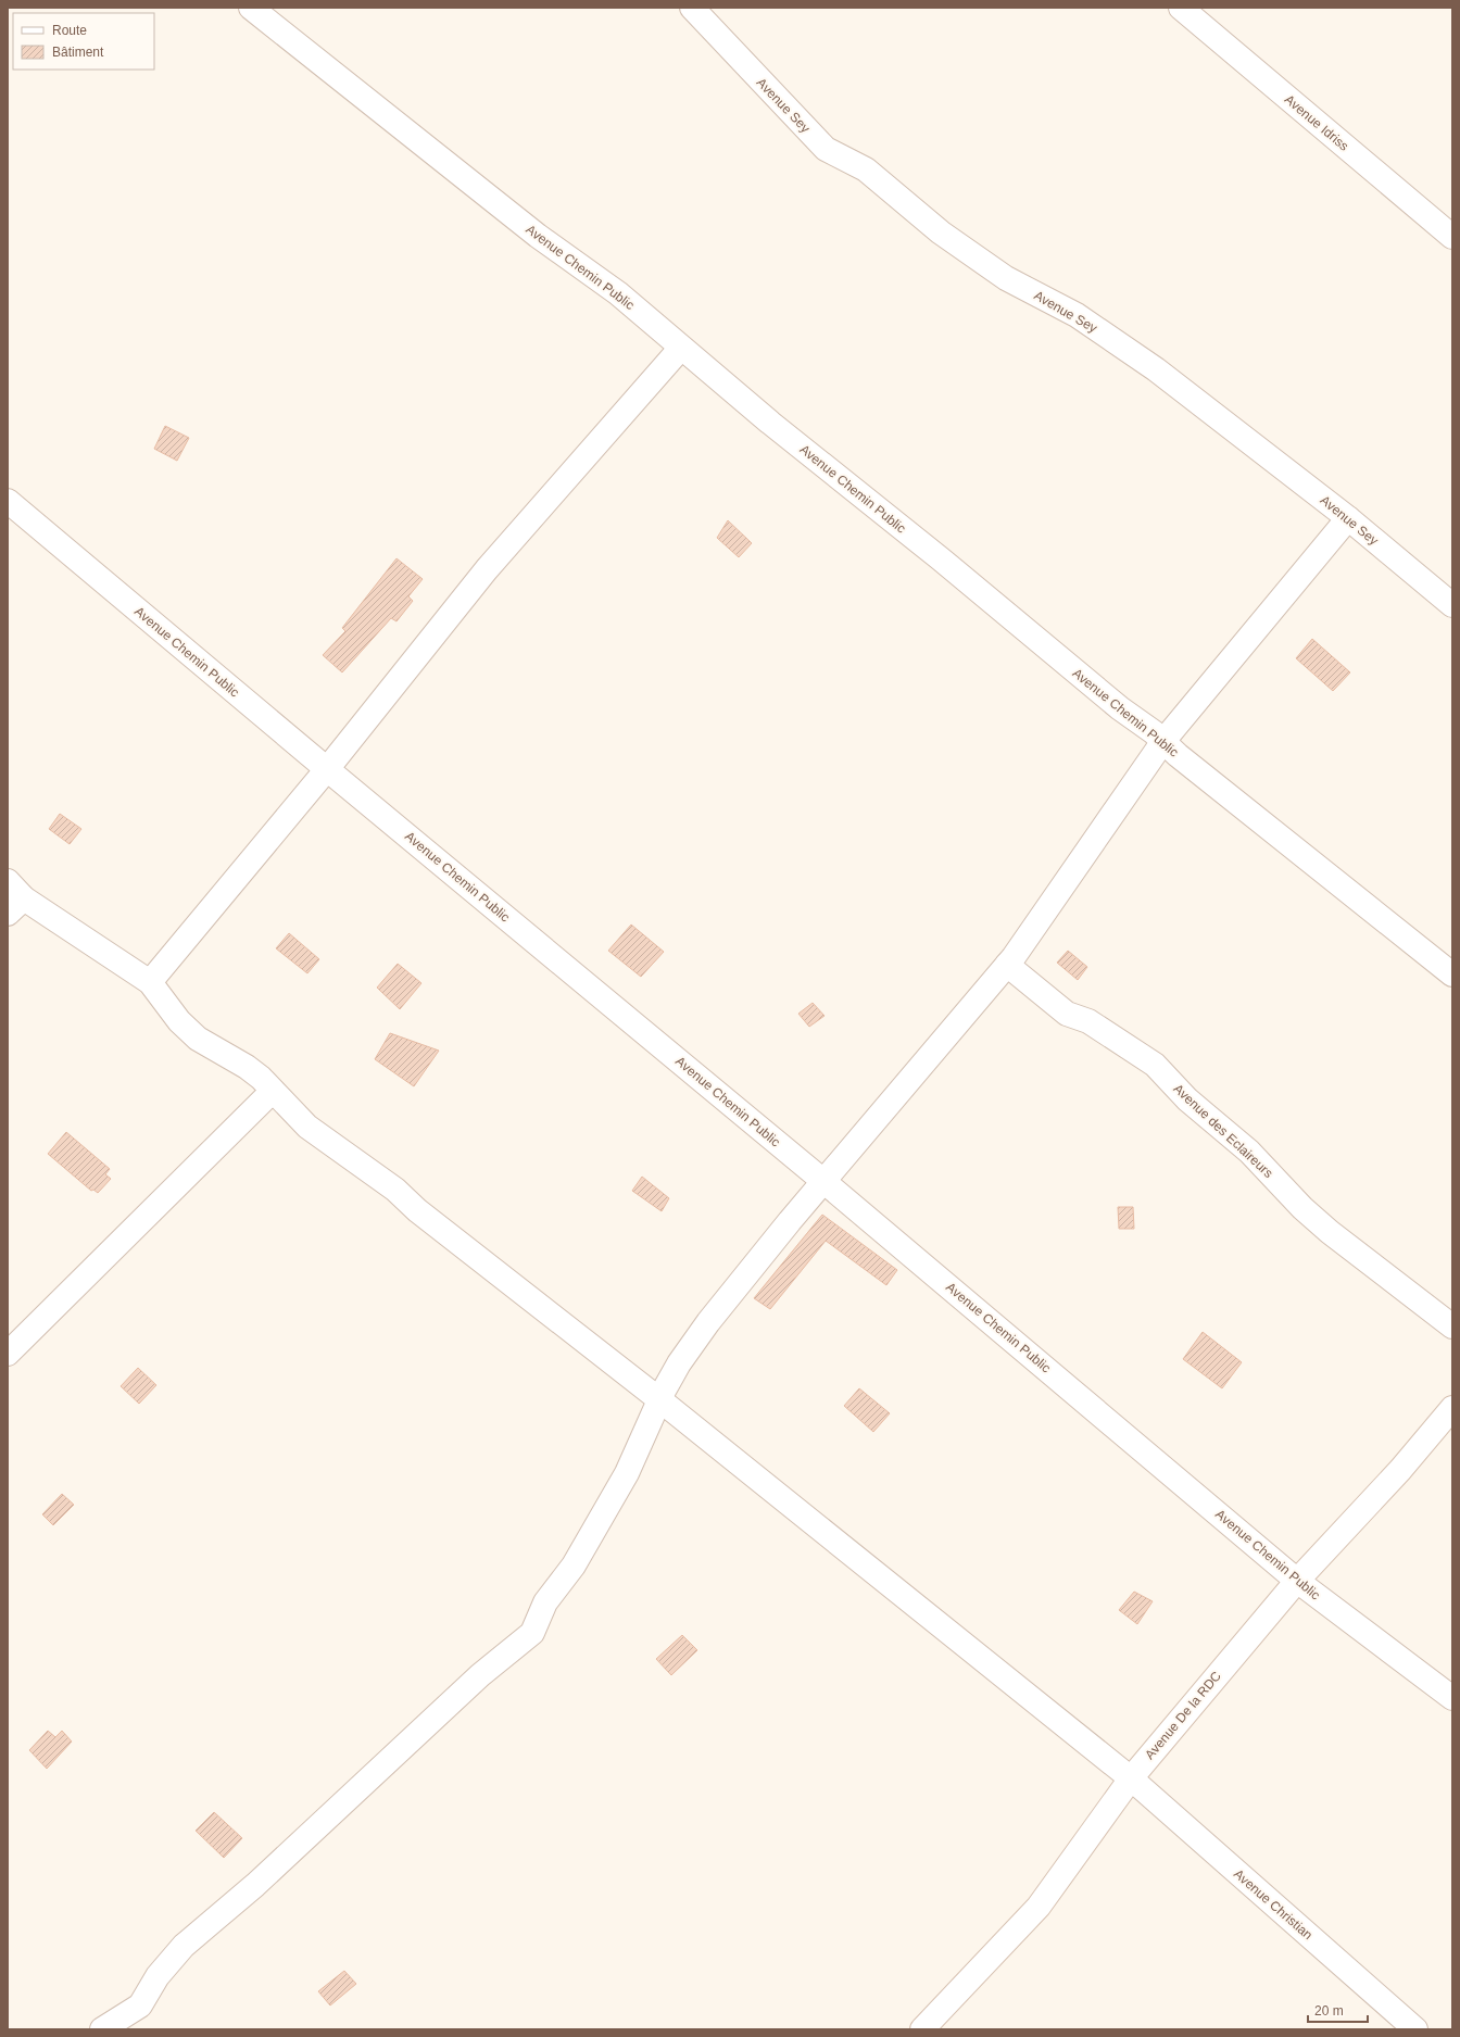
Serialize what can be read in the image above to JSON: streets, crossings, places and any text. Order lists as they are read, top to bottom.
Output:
{
  "streets": {
    "street": [
      "Avenue Sey",
      "Avenue Idriss",
      "Avenue Chemin Public",
      "Avenue des Eclaireurs",
      "Avenue De la RDC",
      "Avenue Christian"
    ]
  },
  "crossings": [
    ["Avenue Chemin Public", "Avenue De la RDC"],
    ["Avenue De la RDC", "Avenue Christian"]
  ],
  "legend": ["Route", "Bâtiment"],
  "scale_bar": "20 m"
}
